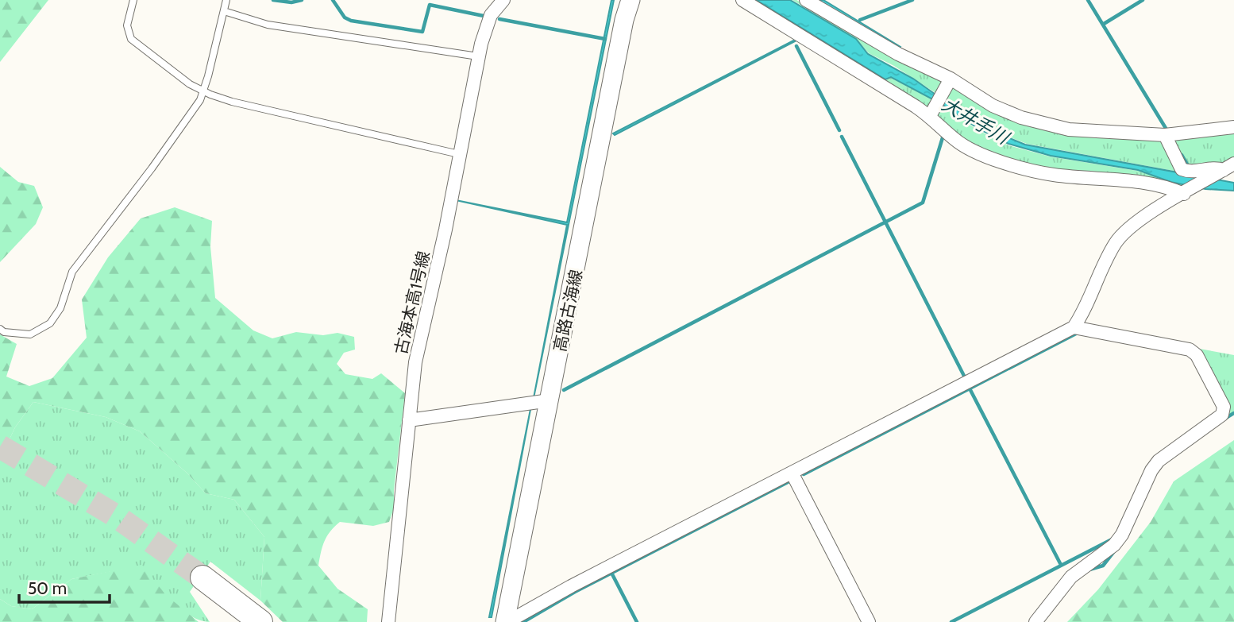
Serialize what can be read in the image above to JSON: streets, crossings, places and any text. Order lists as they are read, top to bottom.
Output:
{
  "streets": {
    "main road": ["高路古海線"],
    "street": ["古海本高1号線"]
  },
  "water": ["大井手川"],
  "scale_bar": "50 m"
}
